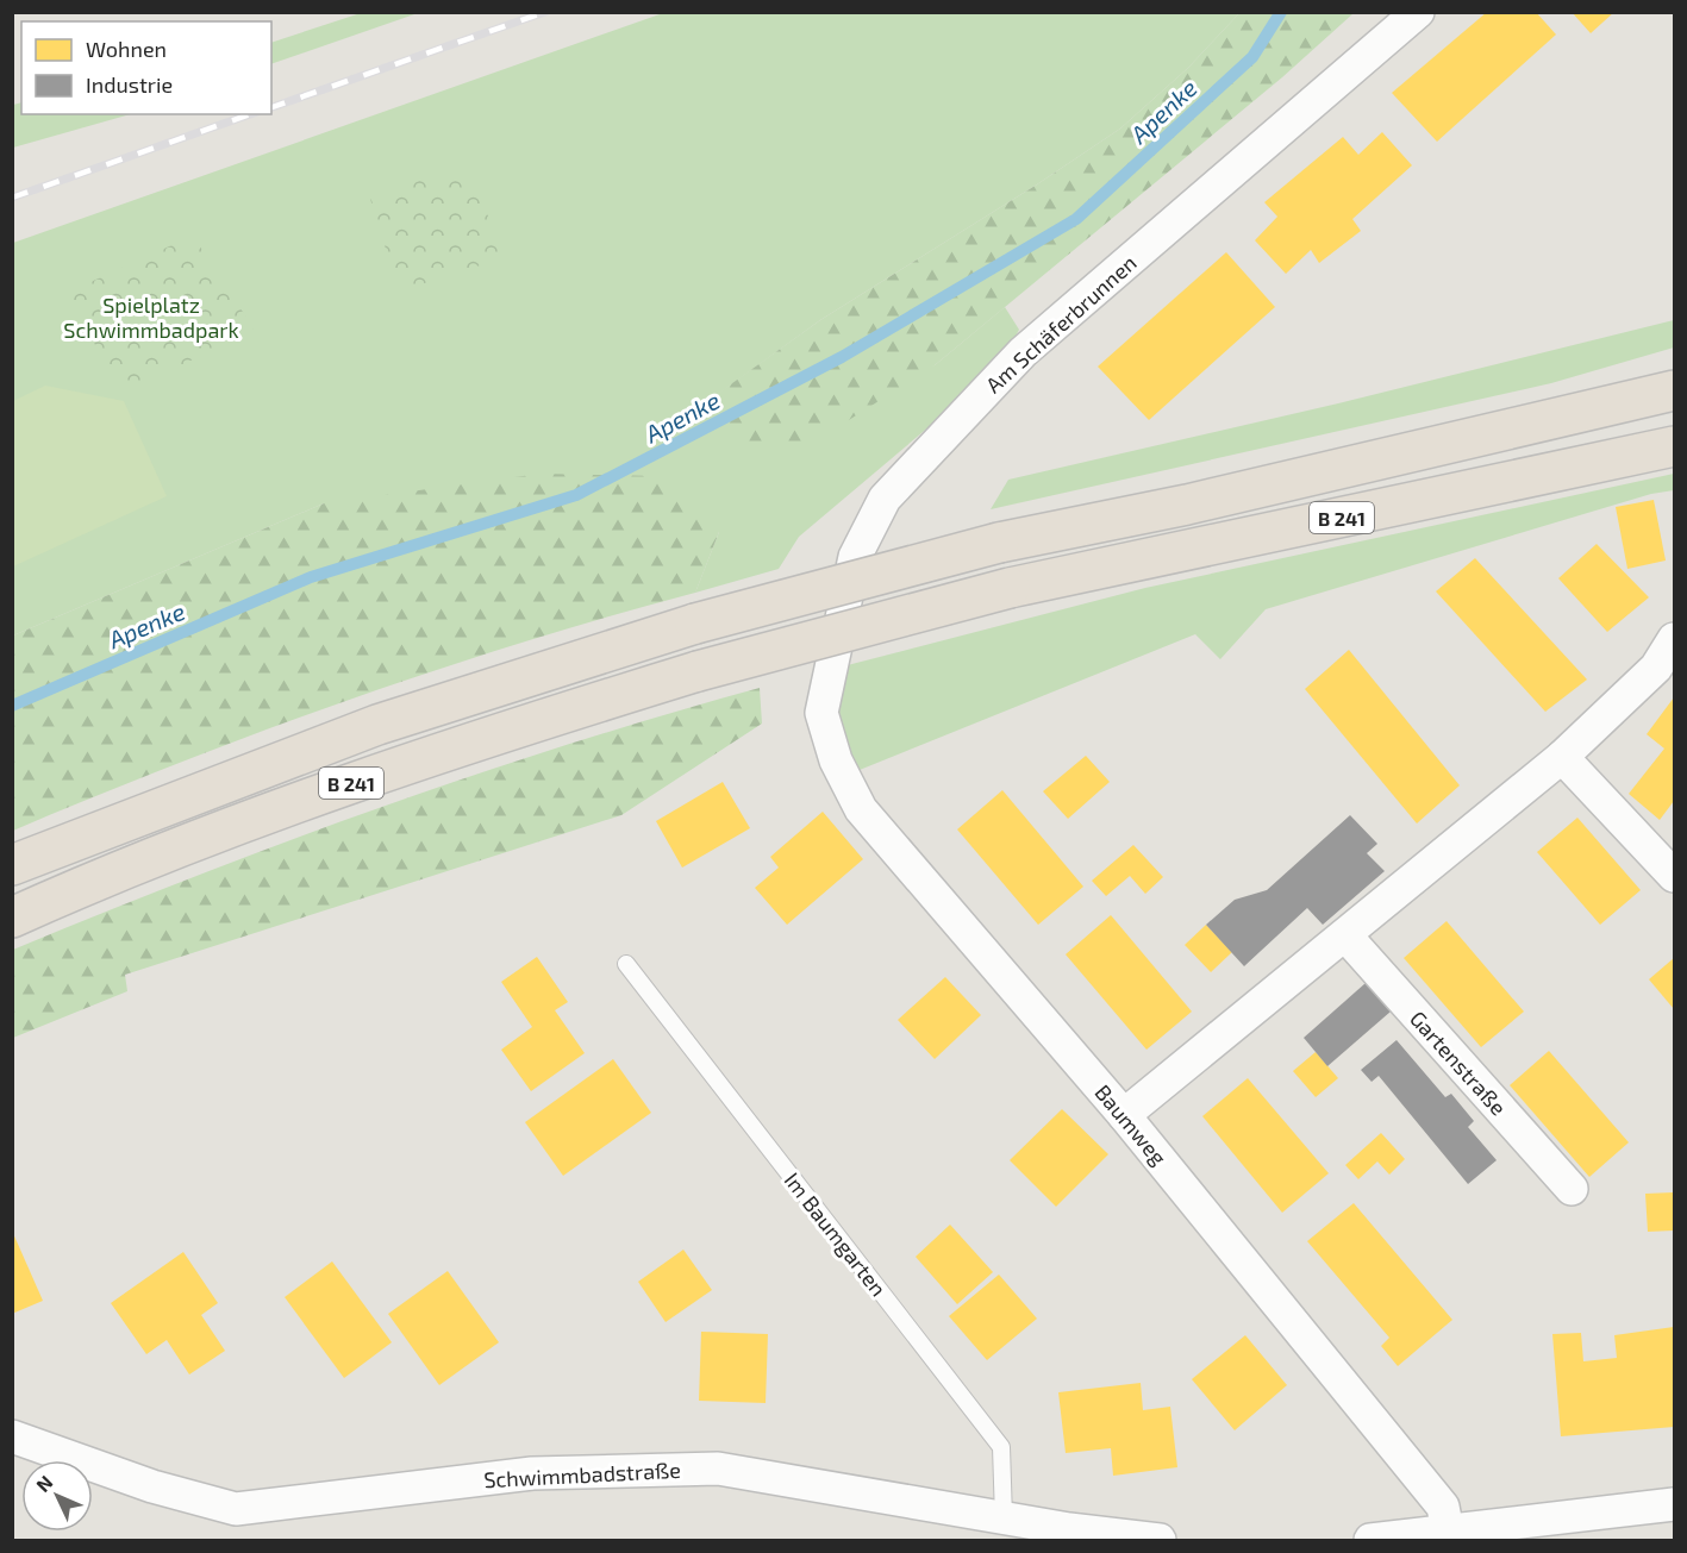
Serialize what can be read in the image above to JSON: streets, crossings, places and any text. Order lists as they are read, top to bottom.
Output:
{
  "streets": {
    "highway": ["B 241"],
    "street": [
      "Am Schäferbrunnen",
      "Gartenstraße",
      "Baumweg",
      "Schwimmbadstraße"
    ],
    "lane": ["Im Baumgarten"]
  },
  "crossings": [
    ["Am Schäferbrunnen", "Baumweg"],
    ["Im Baumgarten", "Schwimmbadstraße"]
  ],
  "water": ["Apenke"],
  "parks": ["Spielplatz Schwimmbadpark"],
  "legend": ["Wohnen", "Industrie"],
  "north": "top left"
}
